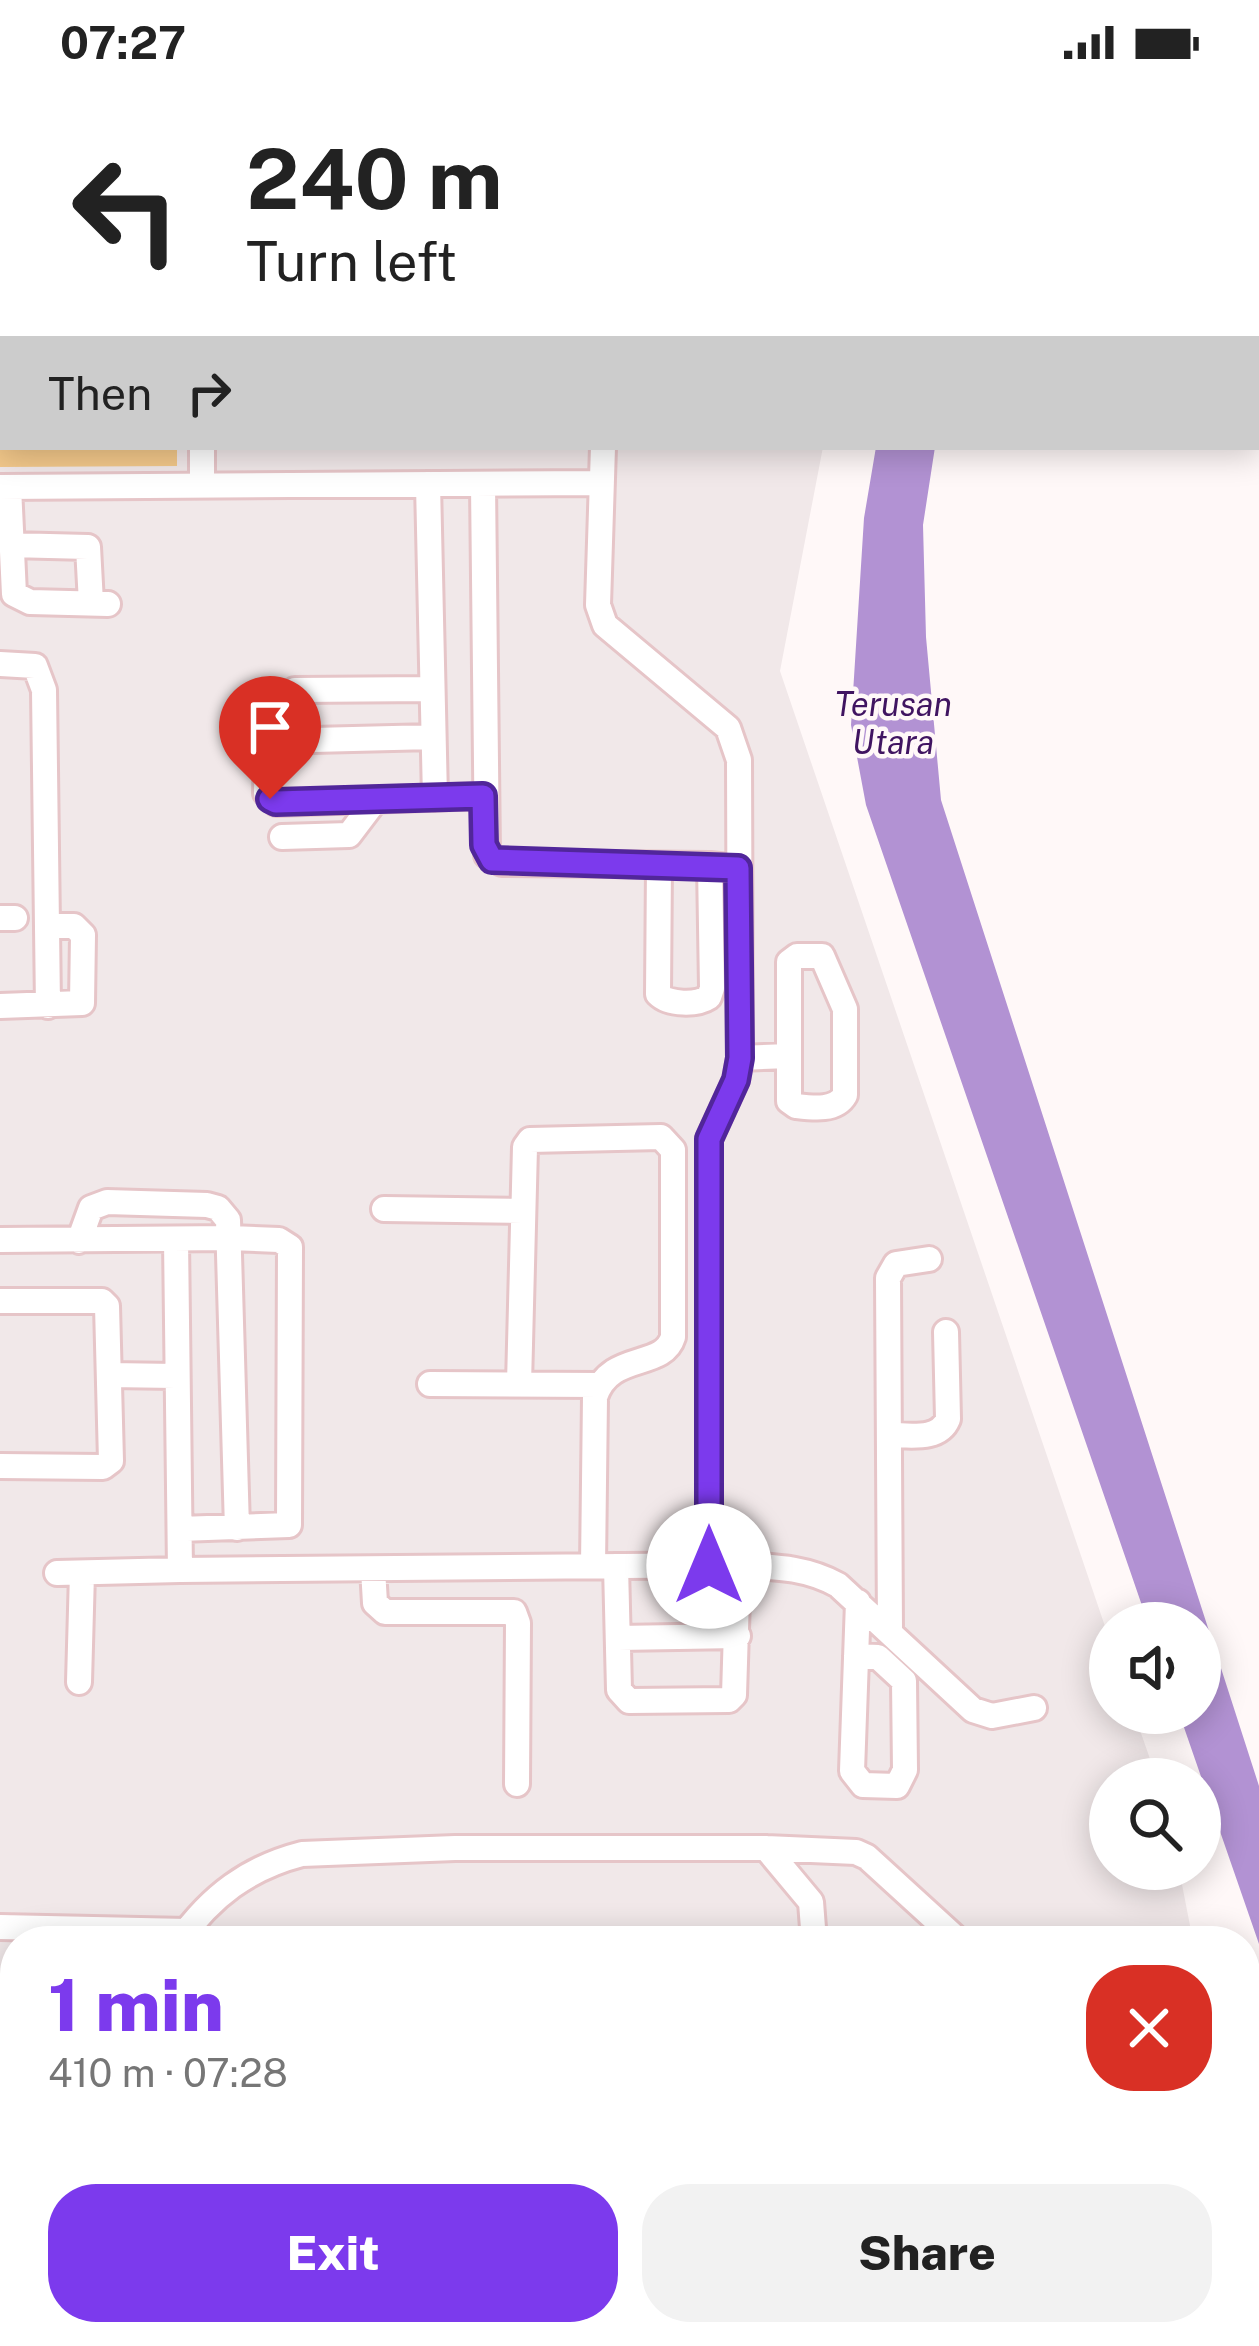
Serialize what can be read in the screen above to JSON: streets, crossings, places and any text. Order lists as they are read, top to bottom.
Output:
{
  "water": ["Terusan Utara"],
  "page": {
    "status": "07:27",
    "turn": ["240 m", "Turn left"],
    "then": "Then",
    "heading": ["1 min", "410 m · 07:28"],
    "buttons": ["Exit", "Share"]
  }
}
